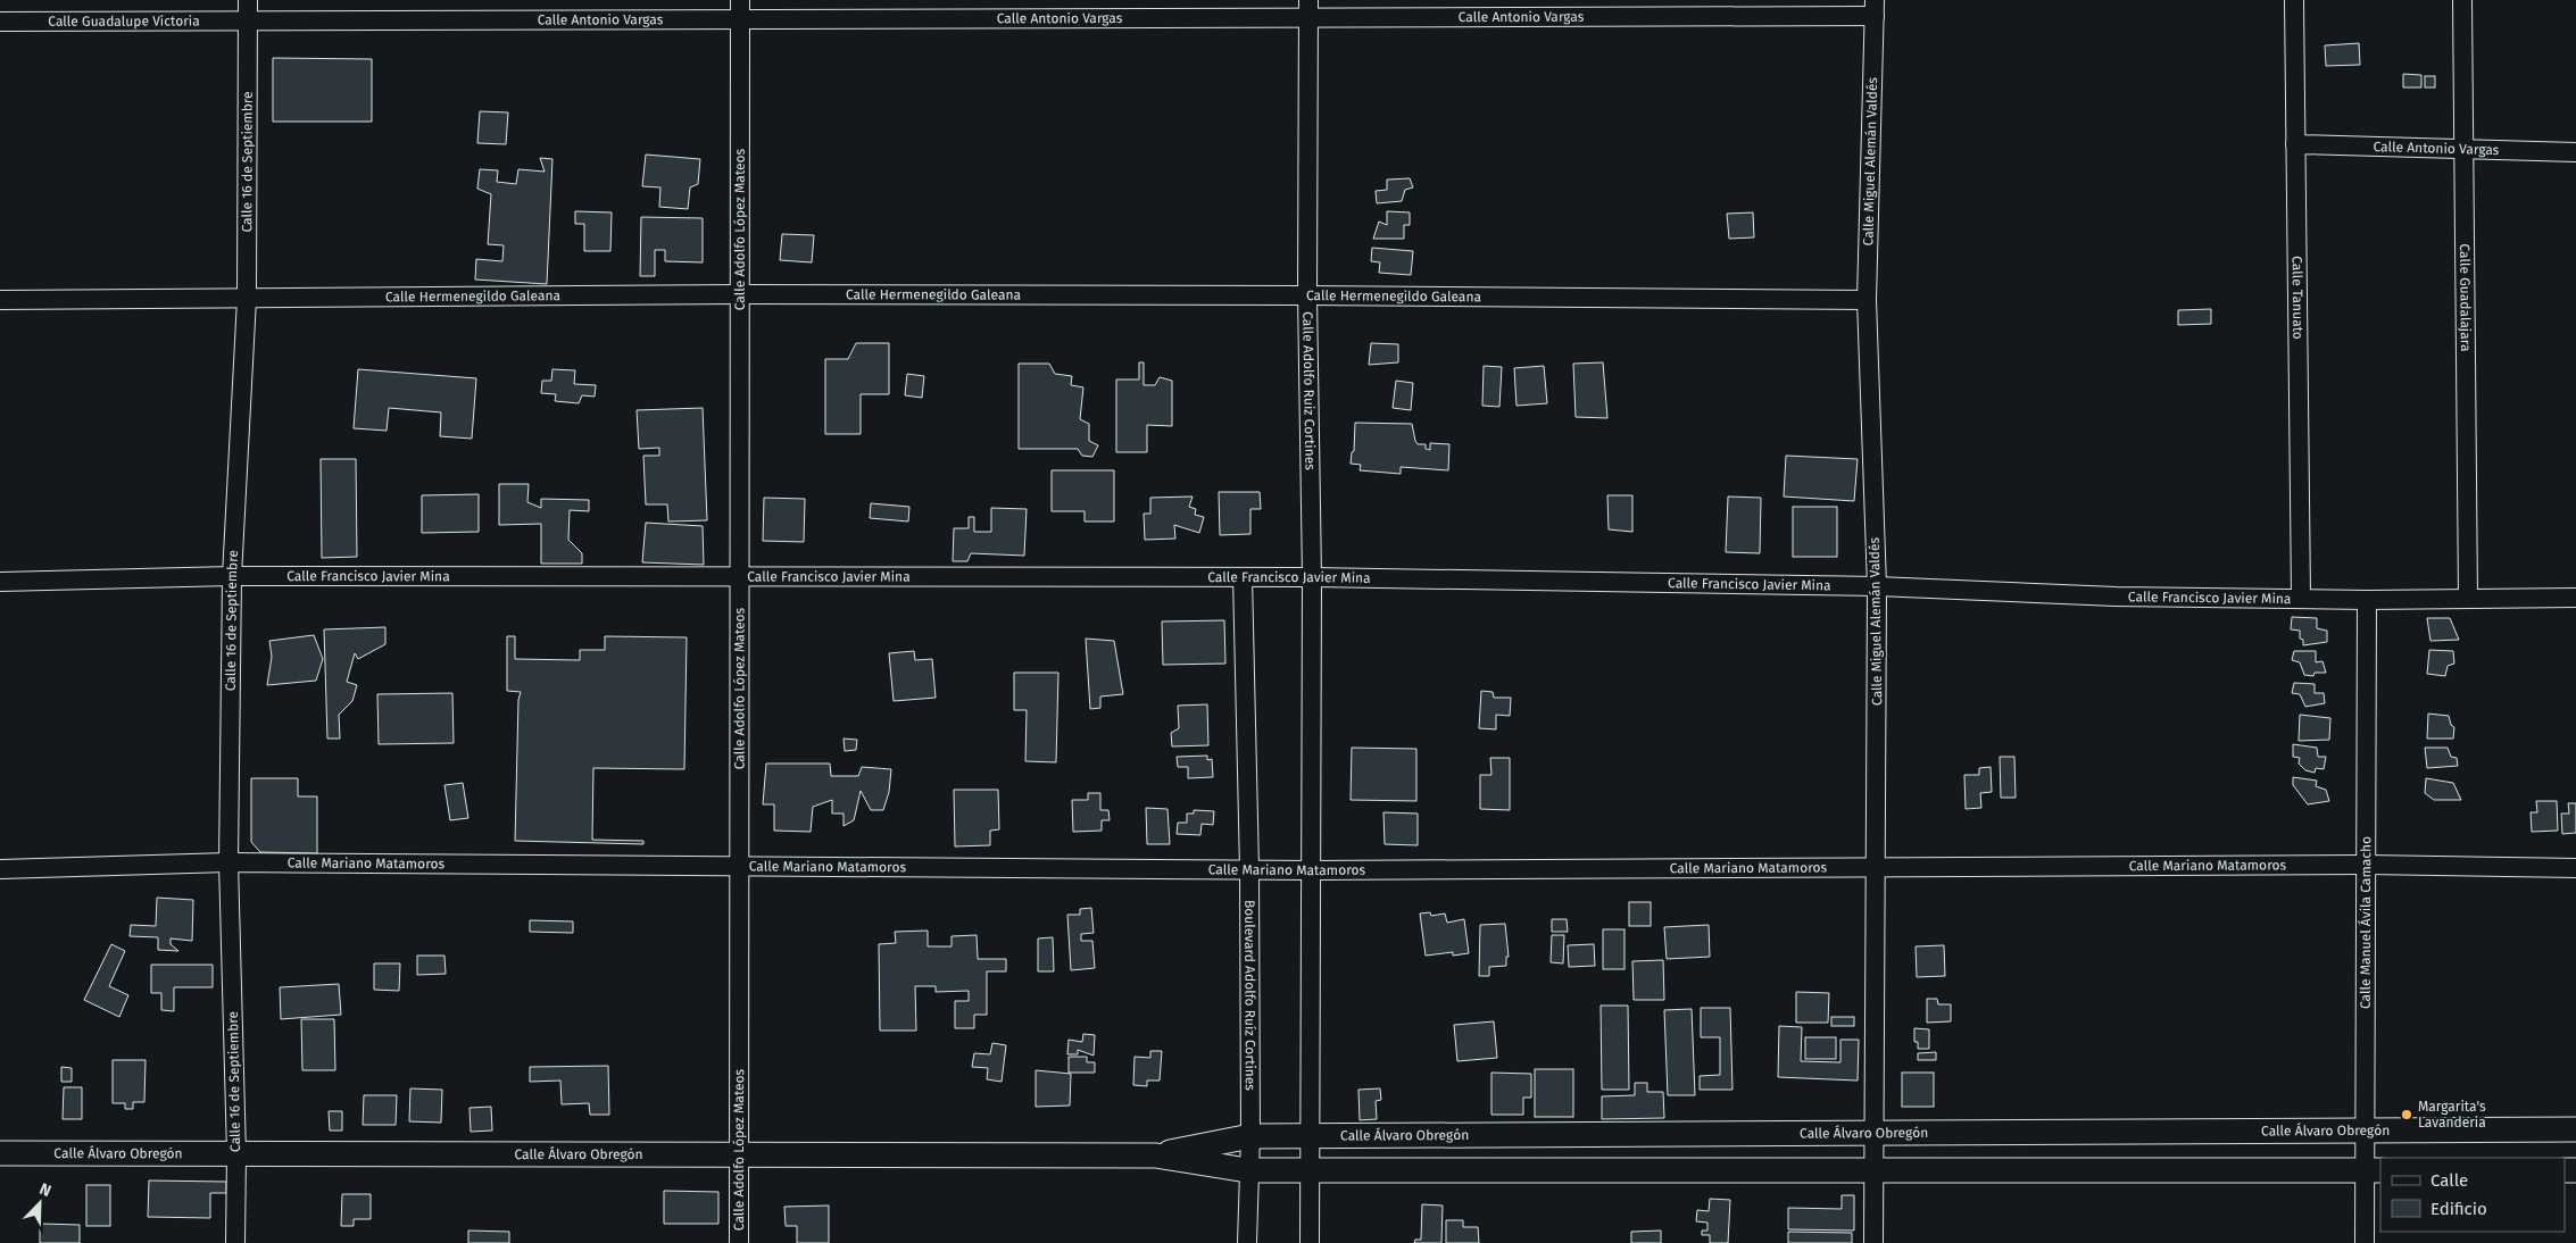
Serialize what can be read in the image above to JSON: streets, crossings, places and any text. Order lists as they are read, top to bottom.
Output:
{
  "streets": {
    "street": [
      "Calle Antonio Vargas",
      "Calle Guadalupe Victoria",
      "Calle 16 de Septiembre",
      "Calle Miguel Alemán Valdés",
      "Calle Adolfo López Mateos",
      "Calle Hermenegildo Galeana",
      "Calle Tanuato",
      "Calle Guadalajara",
      "Calle Adolfo Ruiz Cortines",
      "Calle Francisco Javier Mina",
      "Calle Mariano Matamoros",
      "Calle Manuel Ávila Camacho",
      "Boulevard Adolfo Ruíz Cortines",
      "Calle Álvaro Obregón"
    ]
  },
  "crossings": [
    ["Calle Antonio Vargas", "Calle Guadalupe Victoria"],
    ["Calle Antonio Vargas", "Calle 16 de Septiembre"],
    ["Calle Antonio Vargas", "Calle Miguel Alemán Valdés"],
    ["Calle Antonio Vargas", "Calle Adolfo López Mateos"],
    ["Calle Antonio Vargas", "Calle Tanuato"],
    ["Calle Antonio Vargas", "Calle Guadalajara"],
    ["Calle Antonio Vargas", "Calle Adolfo Ruiz Cortines"],
    ["Calle Guadalupe Victoria", "Calle 16 de Septiembre"],
    ["Calle 16 de Septiembre", "Calle Hermenegildo Galeana"],
    ["Calle 16 de Septiembre", "Calle Francisco Javier Mina"],
    ["Calle 16 de Septiembre", "Calle Mariano Matamoros"],
    ["Calle 16 de Septiembre", "Calle Álvaro Obregón"],
    ["Calle Miguel Alemán Valdés", "Calle Hermenegildo Galeana"],
    ["Calle Miguel Alemán Valdés", "Calle Francisco Javier Mina"],
    ["Calle Miguel Alemán Valdés", "Calle Mariano Matamoros"],
    ["Calle Miguel Alemán Valdés", "Calle Álvaro Obregón"],
    ["Calle Adolfo López Mateos", "Calle Hermenegildo Galeana"],
    ["Calle Adolfo López Mateos", "Calle Francisco Javier Mina"],
    ["Calle Adolfo López Mateos", "Calle Mariano Matamoros"],
    ["Calle Adolfo López Mateos", "Calle Álvaro Obregón"],
    ["Calle Hermenegildo Galeana", "Calle Adolfo Ruiz Cortines"],
    ["Calle Tanuato", "Calle Francisco Javier Mina"],
    ["Calle Guadalajara", "Calle Francisco Javier Mina"],
    ["Calle Adolfo Ruiz Cortines", "Calle Francisco Javier Mina"],
    ["Calle Adolfo Ruiz Cortines", "Calle Mariano Matamoros"],
    ["Calle Adolfo Ruiz Cortines", "Calle Álvaro Obregón"],
    ["Calle Francisco Javier Mina", "Calle Manuel Ávila Camacho"],
    ["Calle Francisco Javier Mina", "Boulevard Adolfo Ruíz Cortines"],
    ["Calle Mariano Matamoros", "Calle Manuel Ávila Camacho"],
    ["Calle Mariano Matamoros", "Boulevard Adolfo Ruíz Cortines"],
    ["Calle Manuel Ávila Camacho", "Calle Álvaro Obregón"],
    ["Boulevard Adolfo Ruíz Cortines", "Calle Álvaro Obregón"]
  ],
  "places": ["Margarita's Lavanderia"],
  "legend": ["Calle", "Edificio"],
  "north": "top right"
}
